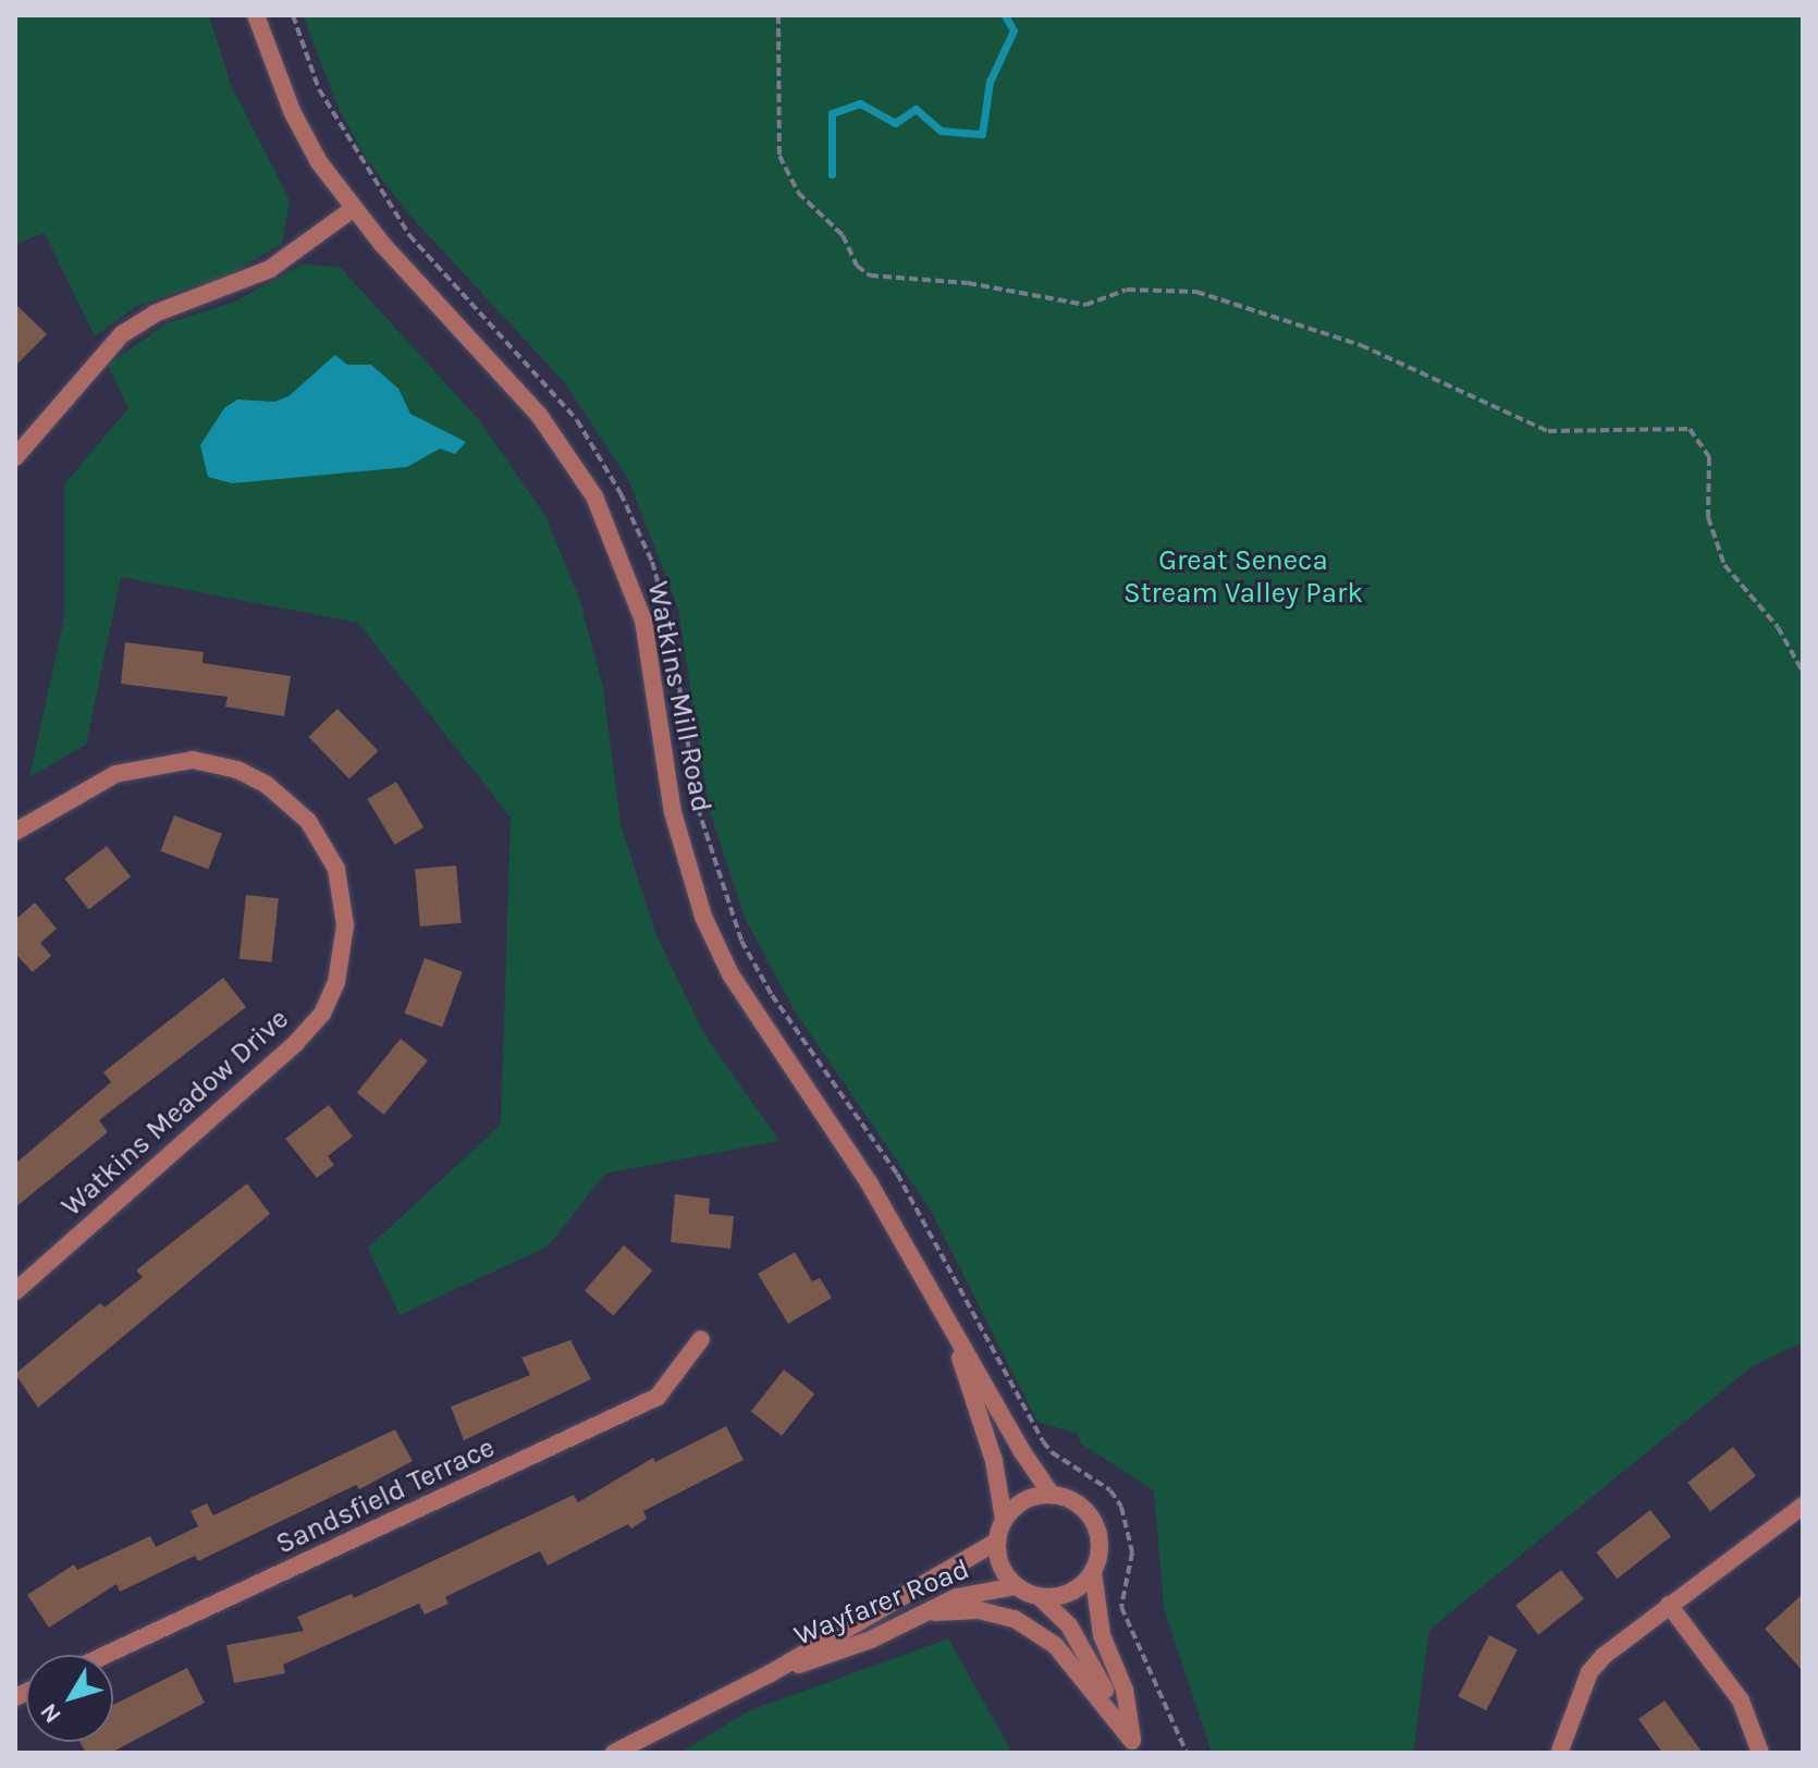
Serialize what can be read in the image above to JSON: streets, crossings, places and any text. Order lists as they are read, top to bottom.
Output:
{
  "streets": {
    "street": [
      "Watkins Mill Road",
      "Watkins Meadow Drive",
      "Sandsfield Terrace",
      "Wayfarer Road"
    ]
  },
  "crossings": [
    ["Watkins Mill Road", "Wayfarer Road"]
  ],
  "parks": ["Great Seneca Stream Valley Park"],
  "north": "bottom left"
}
